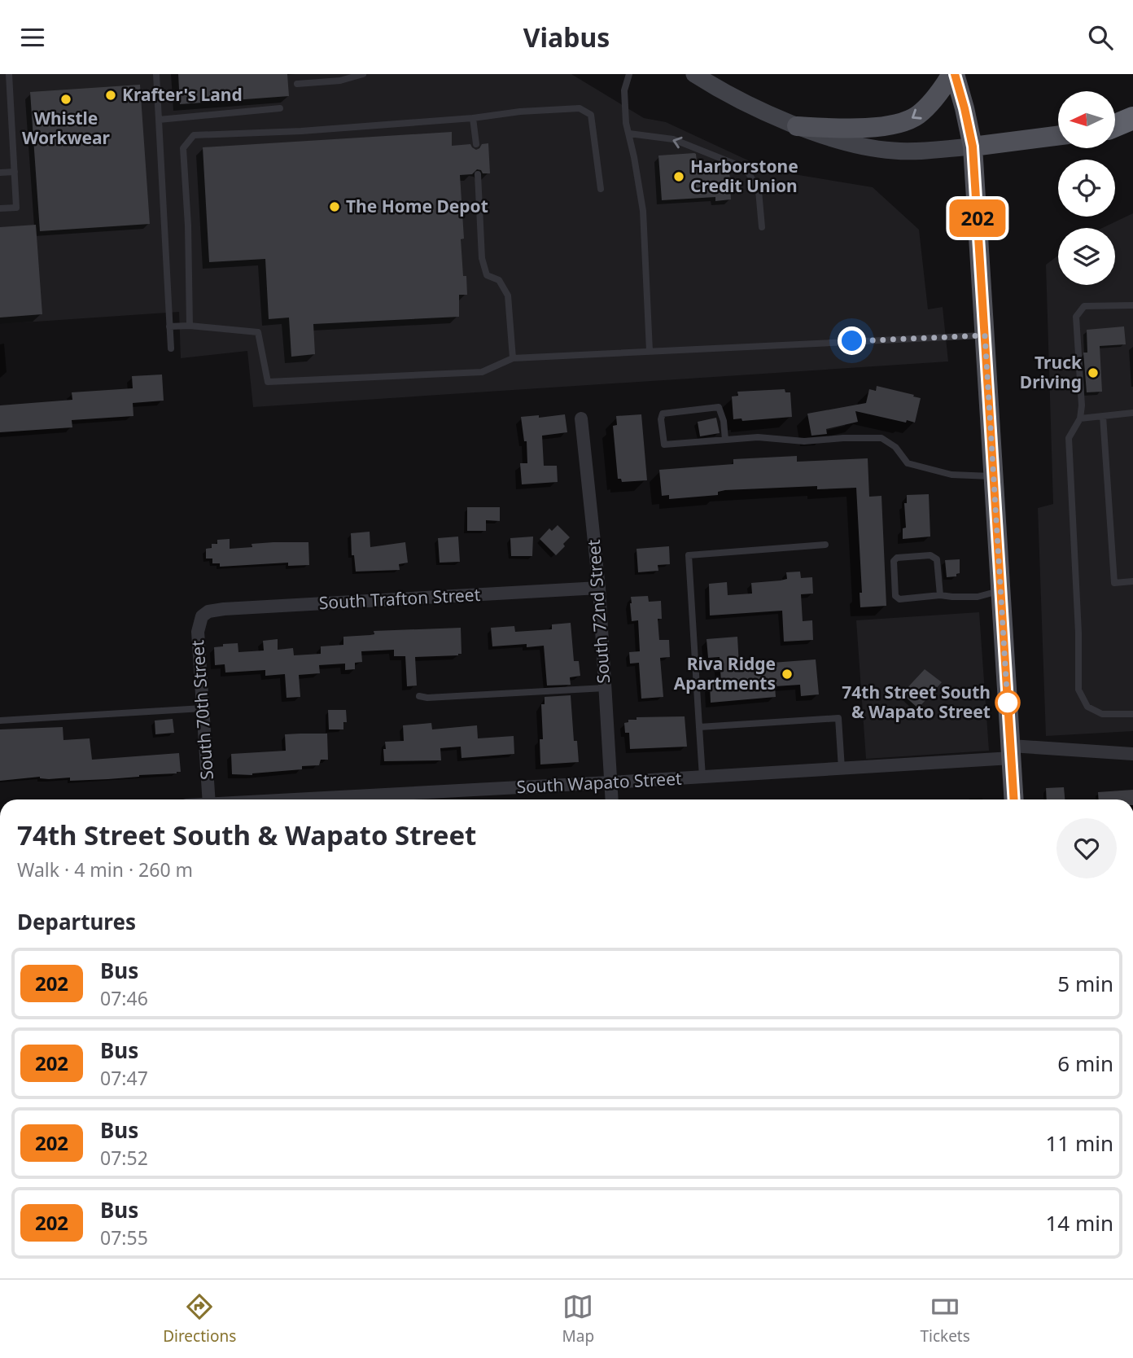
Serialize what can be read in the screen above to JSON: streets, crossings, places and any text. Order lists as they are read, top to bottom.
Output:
{
  "streets": {
    "street": [
      "South Trafton Street",
      "South 72nd Street",
      "South 70th Street",
      "South Wapato Street"
    ]
  },
  "crossings": [
    ["South Trafton Street", "South 72nd Street"],
    ["South Trafton Street", "South 70th Street"],
    ["South 72nd Street", "South Wapato Street"]
  ],
  "places": [
    "Krafter's Land",
    "Whistle Workwear",
    "Harborstone Credit Union",
    "The Home Depot",
    "Truck Driving",
    "Riva Ridge Apartments",
    "74th Street South & Wapato Street"
  ],
  "lines": ["bus line 202"],
  "north": "left",
  "page": {
    "header": "Viabus",
    "on_map": "202",
    "heading": [
      ["74th Street South & Wapato Street", "Walk · 4 min · 260 m"],
      "Departures"
    ],
    "list": [
      {
        "mark": "202",
        "name": "Bus",
        "note": "07:46",
        "value": "5 min"
      },
      {
        "mark": "202",
        "name": "Bus",
        "note": "07:47",
        "value": "6 min"
      },
      {
        "mark": "202",
        "name": "Bus",
        "note": "07:52",
        "value": "11 min"
      },
      {
        "mark": "202",
        "name": "Bus",
        "note": "07:55",
        "value": "14 min"
      }
    ],
    "tabs": ["Directions", "Map", "Tickets"]
  }
}
